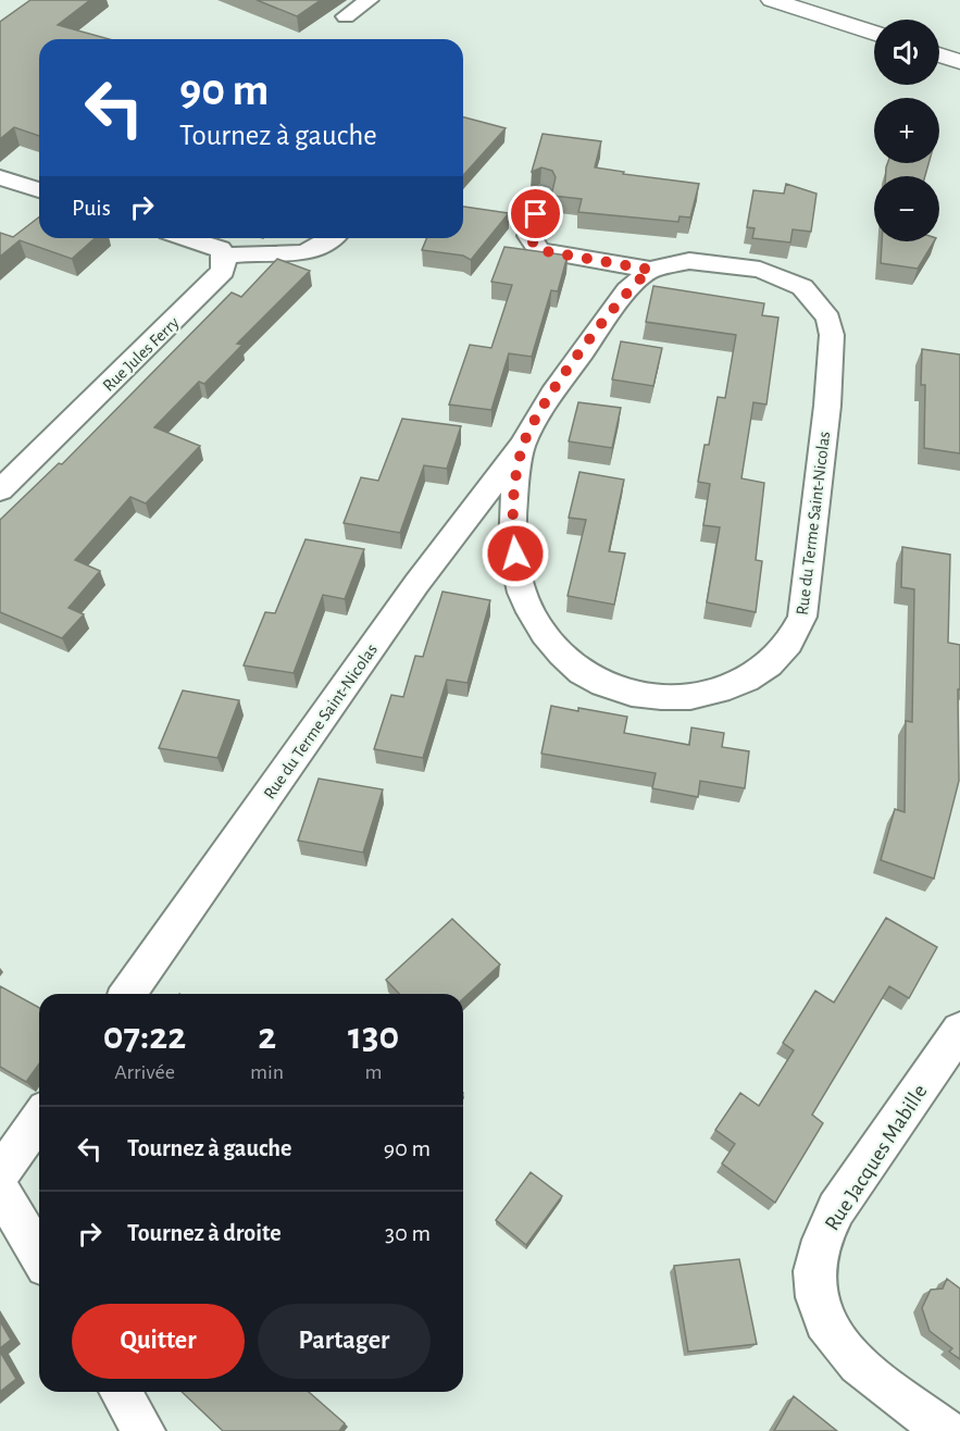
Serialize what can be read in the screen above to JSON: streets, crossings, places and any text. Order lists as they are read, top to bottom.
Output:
{
  "streets": {
    "street": ["Rue Jules Ferry", "Rue du Terme Saint-Nicolas", "Rue Jacques Mabille"]
  },
  "page": {
    "map_buttons": ["+", "−"],
    "turn": ["90 m", "Tournez à gauche"],
    "then": "Puis",
    "eta": [
      "07:22",
      "Arrivée",
      "2",
      "min",
      "130",
      "m"
    ],
    "list": [
      {
        "name": "Tournez à gauche",
        "value": "90 m"
      },
      {
        "name": "Tournez à droite",
        "value": "30 m"
      }
    ],
    "buttons": ["Quitter", "Partager"]
  }
}
